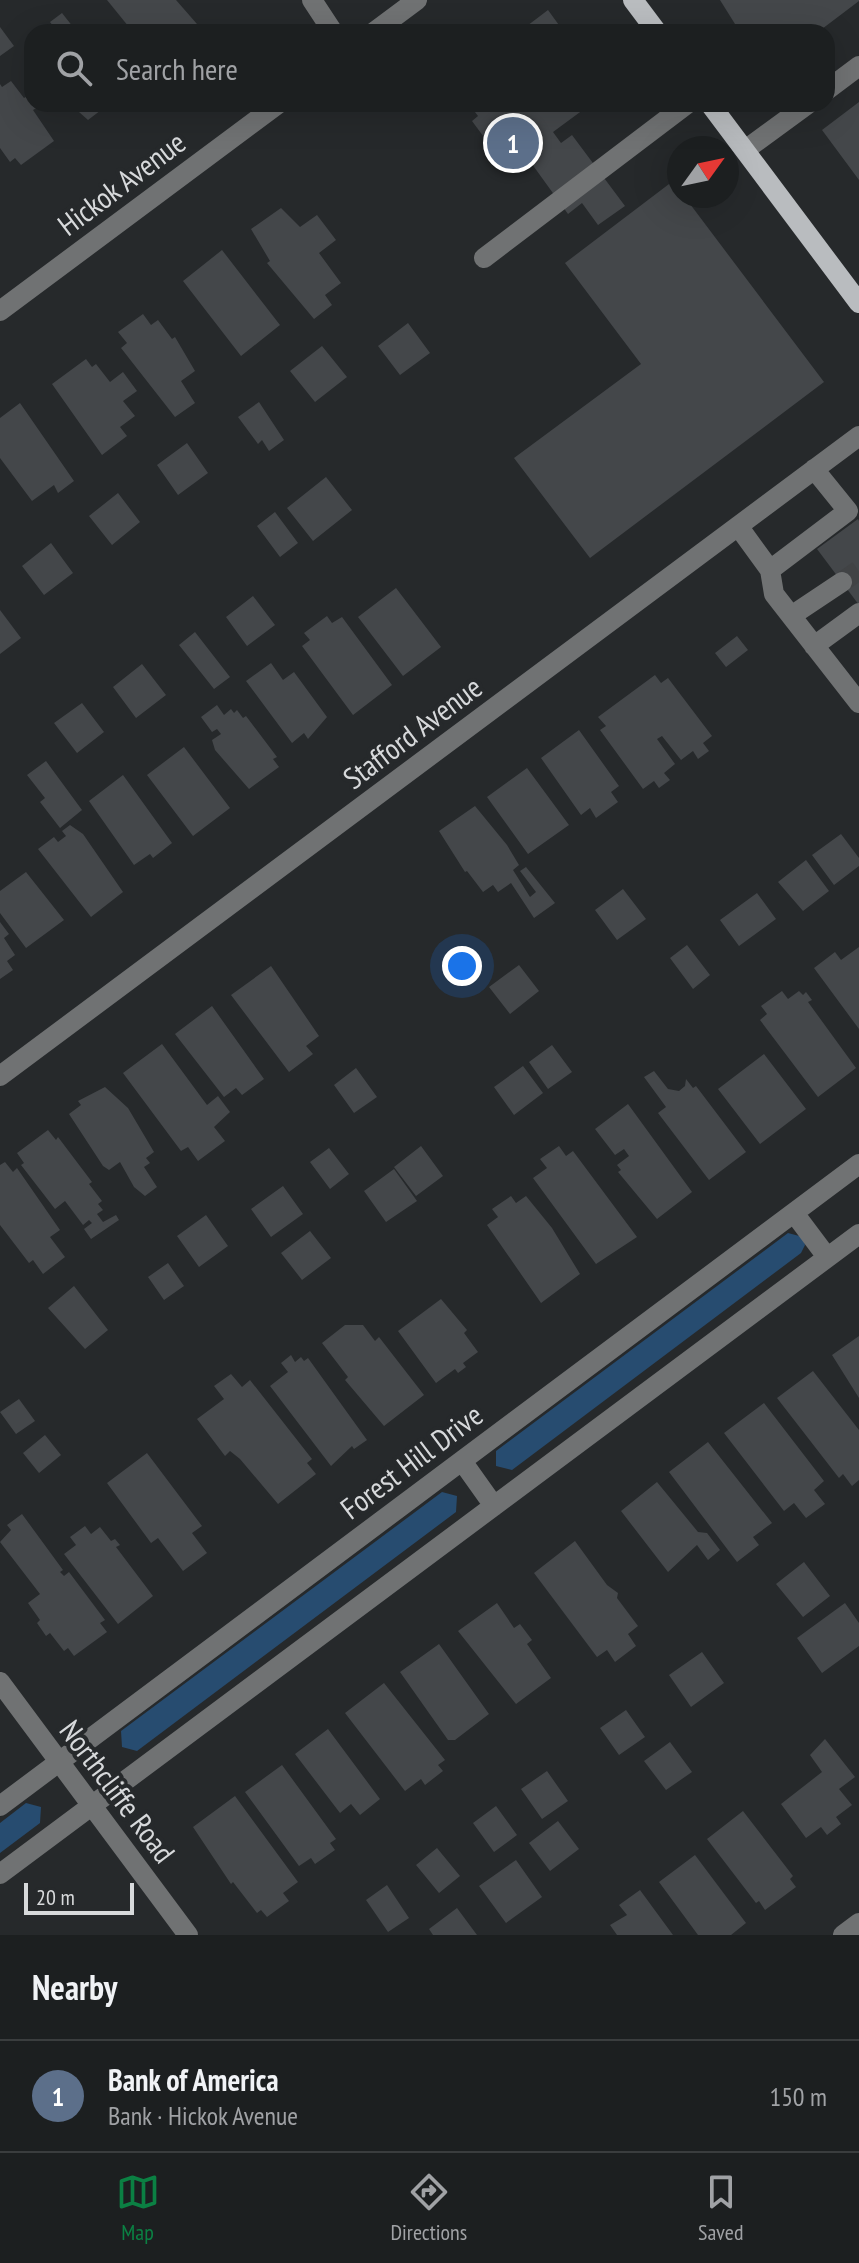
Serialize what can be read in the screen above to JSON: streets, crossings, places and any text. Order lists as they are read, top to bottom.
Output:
{
  "streets": {
    "street": [
      "Hickok Avenue",
      "Stafford Avenue",
      "Forest Hill Drive",
      "Northcliffe Road"
    ]
  },
  "crossings": [
    ["Forest Hill Drive", "Northcliffe Road"]
  ],
  "scale_bar": "20 m",
  "north": "top right",
  "page": {
    "search": "Search here",
    "pins": "1",
    "scale": "20 m",
    "heading": "Nearby",
    "list": [
      {
        "mark": "1",
        "name": "Bank of America",
        "note": "Bank · Hickok Avenue",
        "value": "150 m"
      }
    ],
    "nav": ["Map", "Directions", "Saved"]
  }
}
